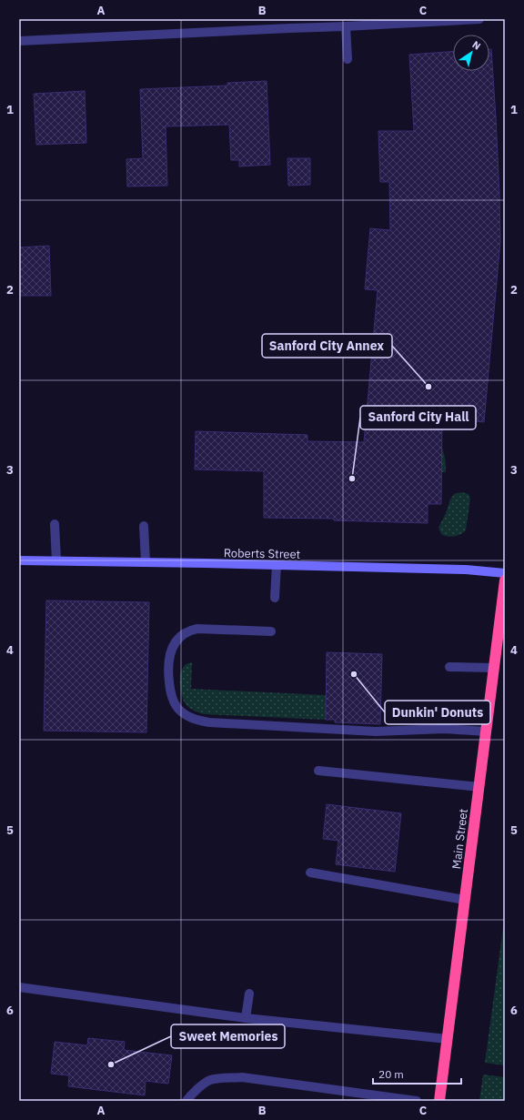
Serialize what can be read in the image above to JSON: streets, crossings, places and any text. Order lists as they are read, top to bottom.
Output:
{
  "streets": {
    "highway": ["Main Street"],
    "street": ["Roberts Street"]
  },
  "places": [
    "Sanford City Annex",
    "Sanford City Hall",
    "Dunkin' Donuts",
    "Sweet Memories"
  ],
  "scale_bar": "20 m",
  "north": "top right",
  "grid": {
    "columns": ["A", "B", "C"],
    "rows": [
      "1",
      "2",
      "3",
      "4",
      "5",
      "6"
    ]
  }
}
